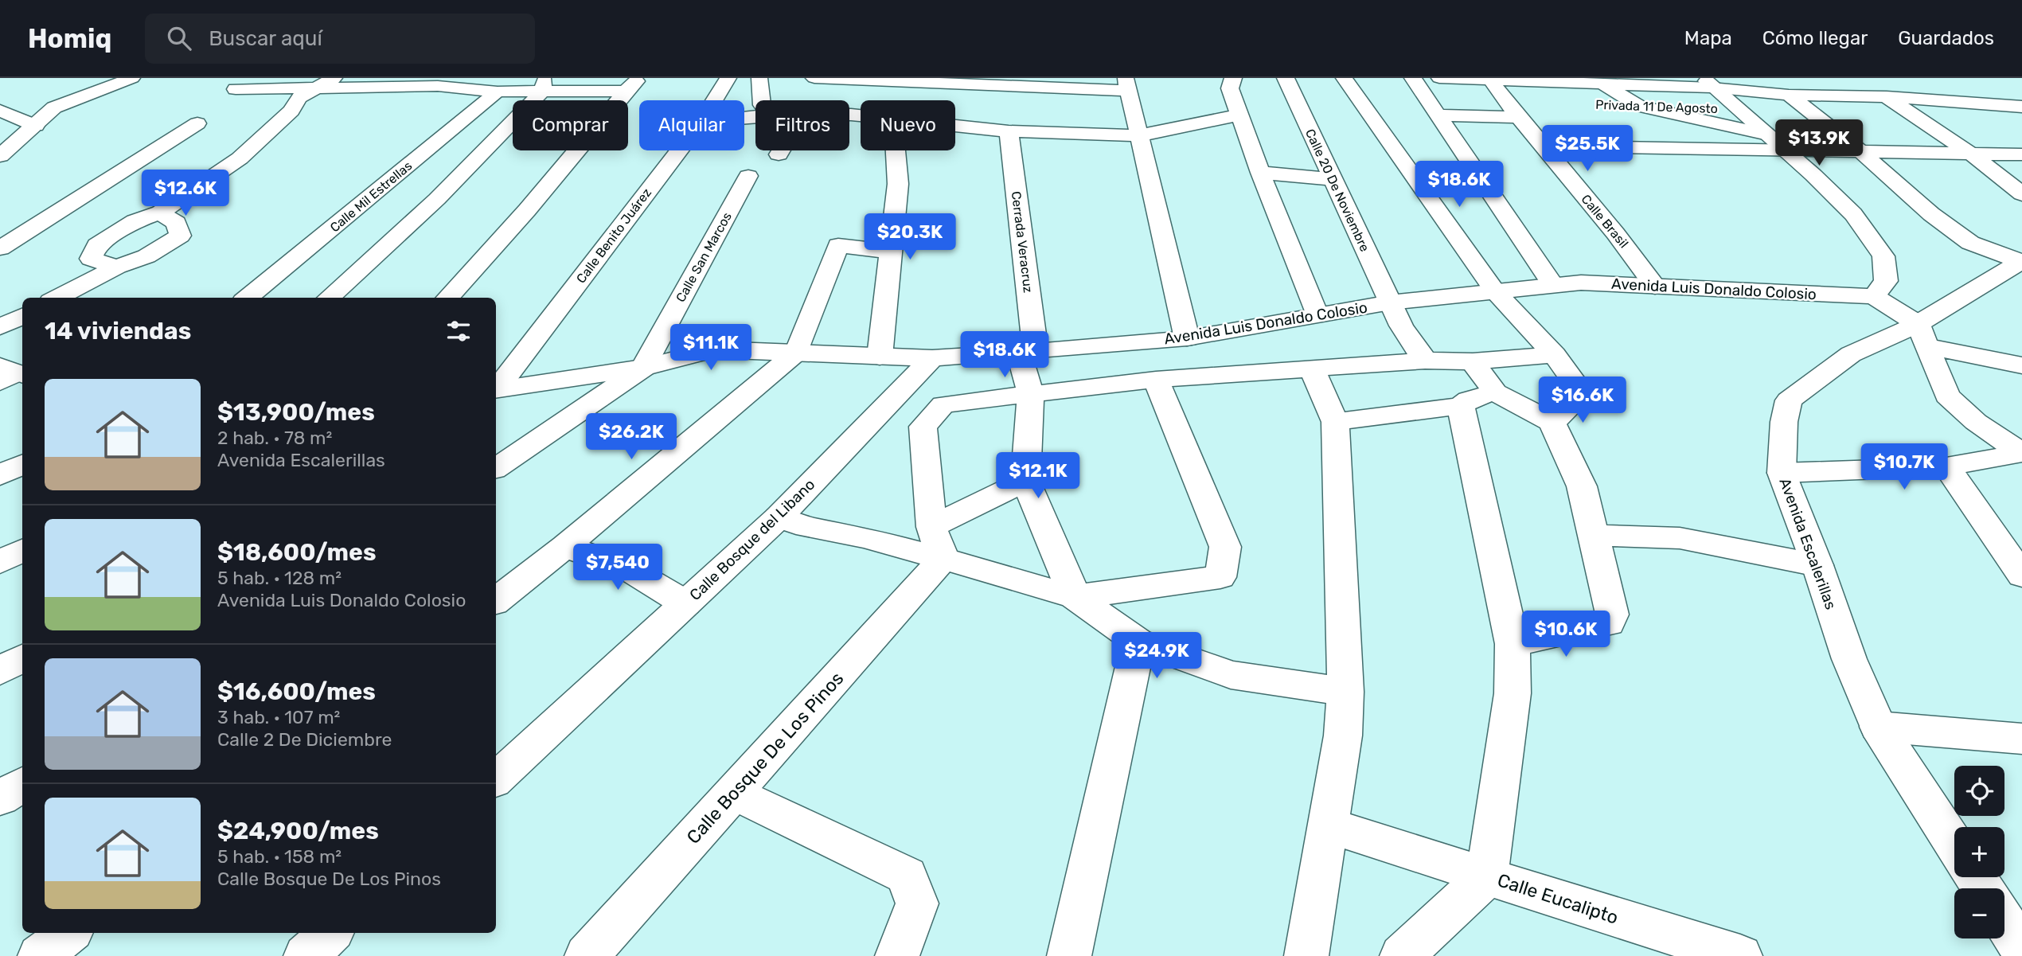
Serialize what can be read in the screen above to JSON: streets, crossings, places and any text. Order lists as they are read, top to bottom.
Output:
{
  "streets": {
    "street": [
      "Privada 11 De Agosto",
      "Calle 20 De Noviembre",
      "Calle Mil Estrellas",
      "Calle Brasil",
      "Calle Benito Juárez",
      "Cerrada Veracruz",
      "Calle San Marcos",
      "Avenida Luis Donaldo Colosio",
      "Calle Bosque del Libano",
      "Avenida Escalerillas",
      "Calle Bosque De Los Pinos",
      "Calle Eucalipto"
    ]
  },
  "crossings": [
    ["Calle 20 De Noviembre", "Avenida Luis Donaldo Colosio"],
    ["Calle Brasil", "Avenida Luis Donaldo Colosio"],
    ["Cerrada Veracruz", "Avenida Luis Donaldo Colosio"],
    ["Calle San Marcos", "Avenida Luis Donaldo Colosio"],
    ["Avenida Luis Donaldo Colosio", "Calle Bosque del Libano"]
  ],
  "page": {
    "header": "Homiq",
    "search": "Buscar aquí",
    "nav": ["Mapa", "Cómo llegar", "Guardados"],
    "chip": [
      "Comprar",
      "Alquilar",
      "Filtros",
      "Nuevo"
    ],
    "price": [
      "$13.9K",
      "$25.5K",
      "$18.6K",
      "$12.6K",
      "$20.3K",
      "$11.1K",
      "$18.6K",
      "$16.6K",
      "$26.2K",
      "$10.7K",
      "$12.1K",
      "$7,540",
      "$10.6K",
      "$24.9K"
    ],
    "heading": "14 viviendas",
    "list": [
      {
        "name": "$13,900/mes",
        "note": "2 hab. · 78 m² · Avenida Escalerillas"
      },
      {
        "name": "$18,600/mes",
        "note": "5 hab. · 128 m² · Avenida Luis Donaldo Colosio"
      },
      {
        "name": "$16,600/mes",
        "note": "3 hab. · 107 m² · Calle 2 De Diciembre"
      },
      {
        "name": "$24,900/mes",
        "note": "5 hab. · 158 m² · Calle Bosque De Los Pinos"
      }
    ],
    "map_buttons": ["+", "−"]
  }
}
